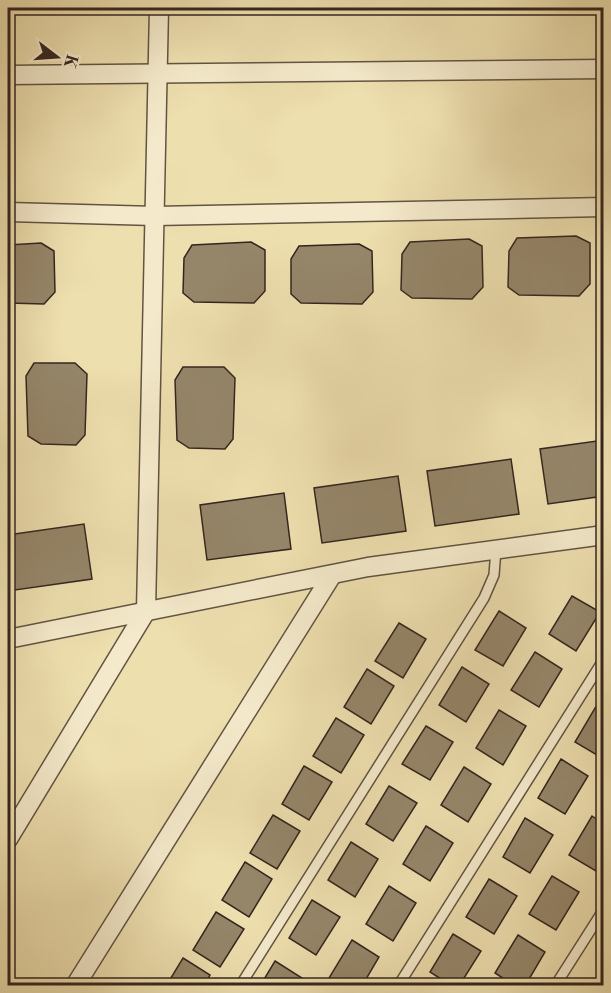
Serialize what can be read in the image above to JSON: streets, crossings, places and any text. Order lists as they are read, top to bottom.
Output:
{
  "north": "right"
}
